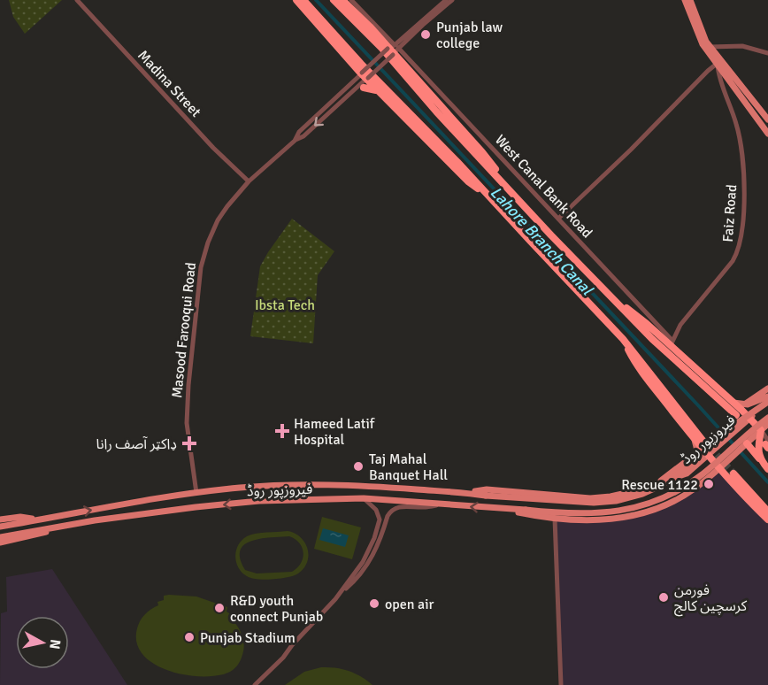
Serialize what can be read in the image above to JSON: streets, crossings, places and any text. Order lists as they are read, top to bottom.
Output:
{
  "streets": {
    "main road": ["فیروزپور روڈ"],
    "street": [
      "Madina Street",
      "West Canal Bank Road",
      "Faiz Road",
      "Masood Farooqui Road"
    ]
  },
  "crossings": [
    ["Madina Street", "Masood Farooqui Road"],
    ["West Canal Bank Road", "Faiz Road"],
    ["Masood Farooqui Road", "فیروزپور روڈ"]
  ],
  "water": ["Lahore Branch Canal"],
  "parks": ["Ibsta Tech"],
  "places": {
    "other": [
      "Punjab law college",
      "Taj Mahal Banquet Hall",
      "Rescue 1122",
      "فورمن کرسچین کالج",
      "open air",
      "R&D youth connect Punjab",
      "Punjab Stadium"
    ],
    "health": ["Hameed Latif Hospital", "ډاکټر آصف رانا"]
  },
  "north": "right"
}
